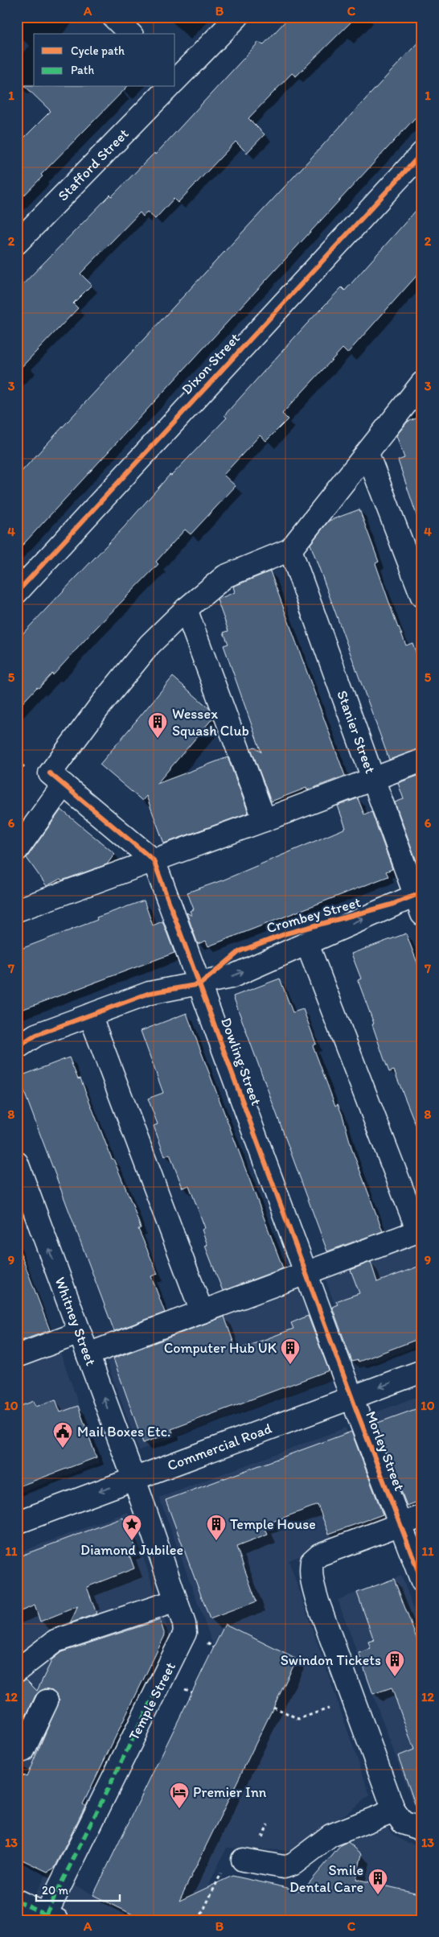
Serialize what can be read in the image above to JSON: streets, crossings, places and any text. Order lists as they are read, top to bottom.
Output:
{
  "streets": {
    "street": [
      "Stafford Street",
      "Dixon Street",
      "Stanier Street",
      "Crombey Street",
      "Dowling Street",
      "Whitney Street",
      "Commercial Road",
      "Morley Street",
      "Temple Street"
    ]
  },
  "crossings": [
    ["Stanier Street", "Crombey Street"],
    ["Crombey Street", "Dowling Street"],
    ["Dowling Street", "Commercial Road"],
    ["Dowling Street", "Morley Street"],
    ["Whitney Street", "Commercial Road"],
    ["Whitney Street", "Temple Street"],
    ["Commercial Road", "Morley Street"],
    ["Commercial Road", "Temple Street"]
  ],
  "places": {
    "building": [
      "Wessex Squash Club",
      "Computer Hub UK",
      "Temple House",
      "Swindon Tickets",
      "Smile Dental Care"
    ],
    "public building": ["Mail Boxes Etc."],
    "place": ["Diamond Jubilee"],
    "hotel": ["Premier Inn"]
  },
  "legend": ["Cycle path", "Path"],
  "scale_bar": "20 m",
  "grid": {
    "columns": ["A", "B", "C"],
    "rows": [
      "1",
      "2",
      "3",
      "4",
      "5",
      "6",
      "7",
      "8",
      "9",
      "10",
      "11",
      "12",
      "13"
    ]
  }
}
